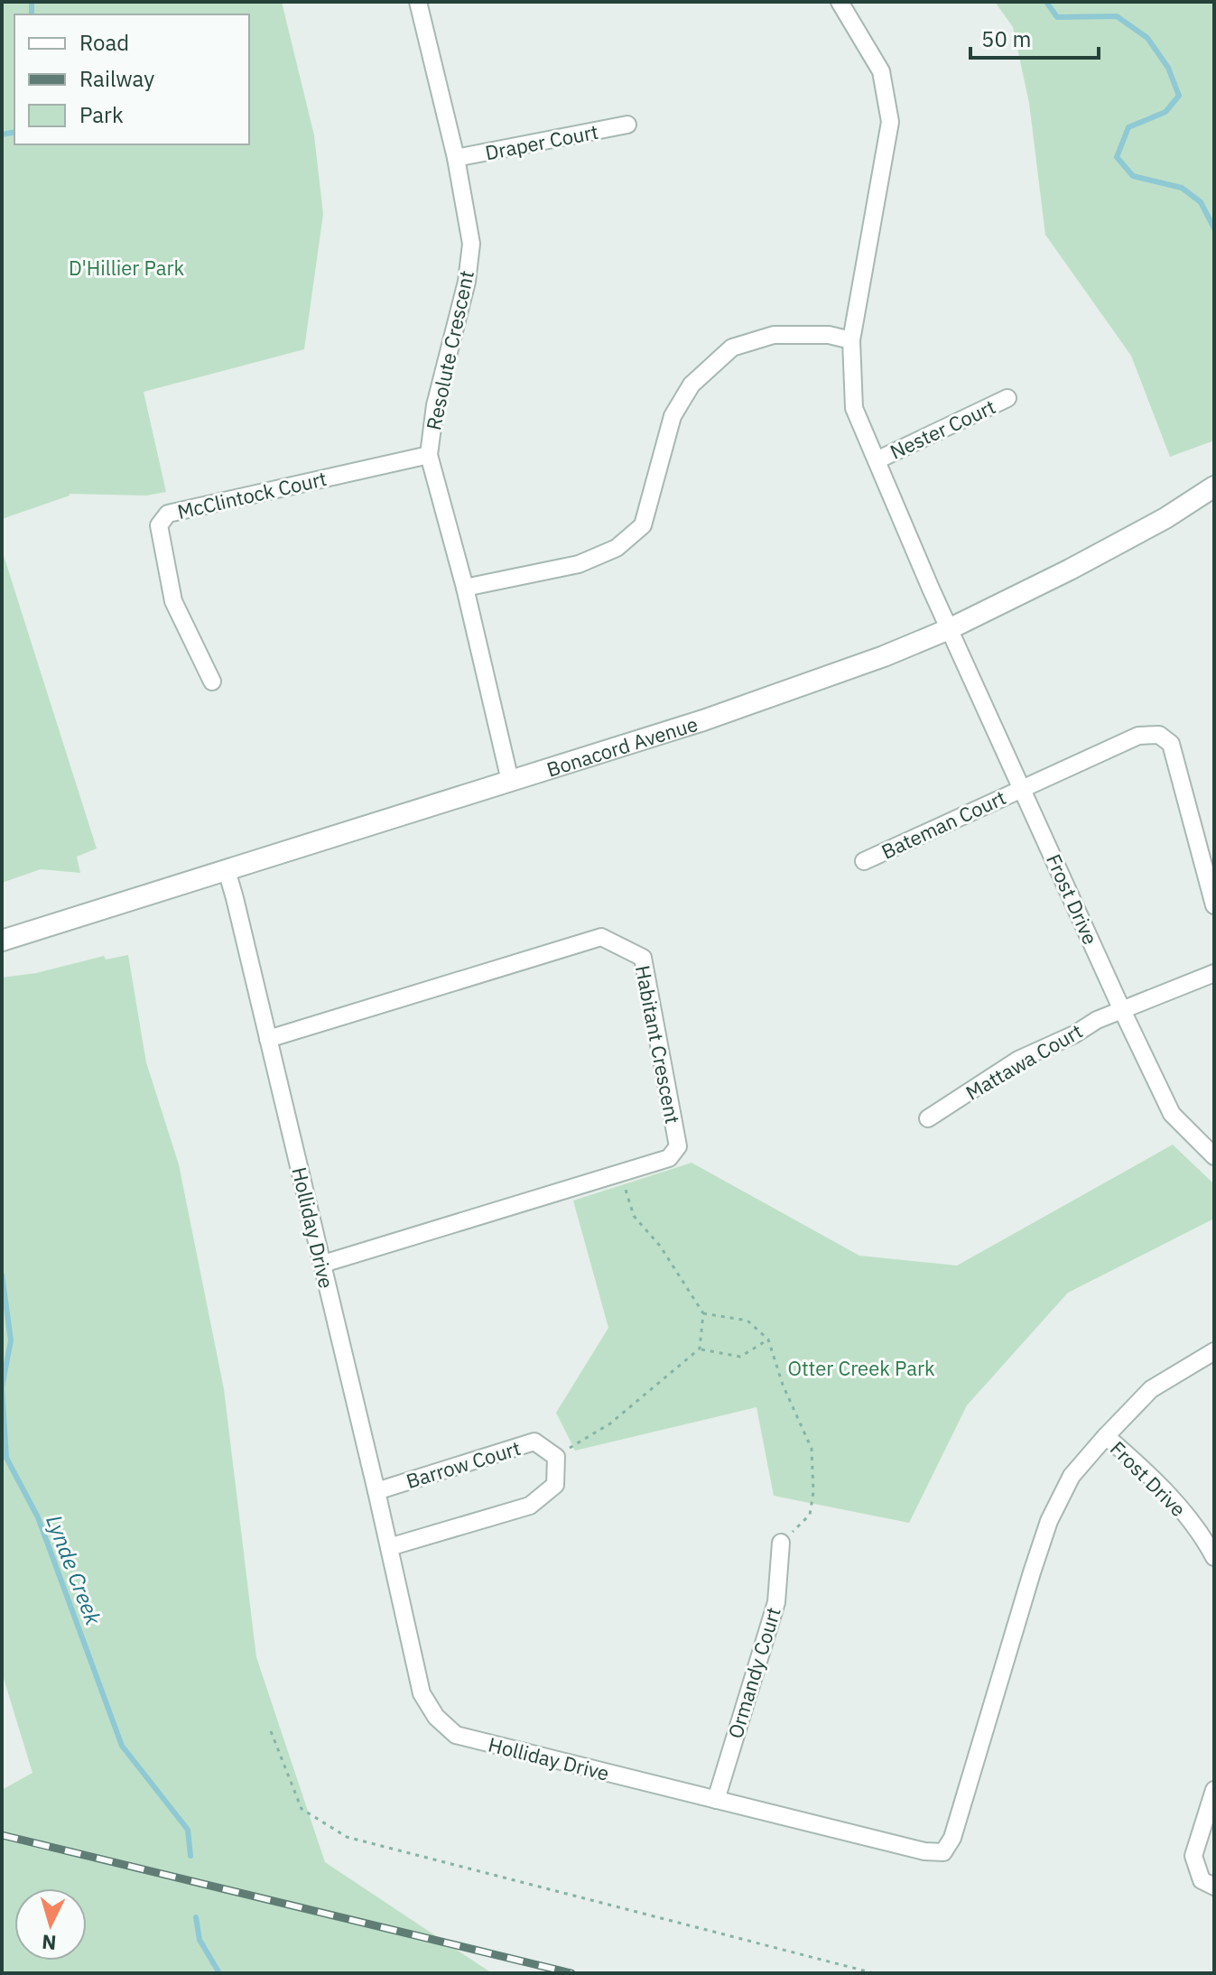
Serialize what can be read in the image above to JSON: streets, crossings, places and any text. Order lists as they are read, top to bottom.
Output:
{
  "streets": {
    "street": [
      "Draper Court",
      "Resolute Crescent",
      "Nester Court",
      "McClintock Court",
      "Bonacord Avenue",
      "Bateman Court",
      "Frost Drive",
      "Habitant Crescent",
      "Mattawa Court",
      "Holliday Drive",
      "Barrow Court",
      "Ormandy Court"
    ]
  },
  "crossings": [
    ["Draper Court", "Resolute Crescent"],
    ["Resolute Crescent", "McClintock Court"],
    ["Resolute Crescent", "Bonacord Avenue"],
    ["Bonacord Avenue", "Frost Drive"],
    ["Bonacord Avenue", "Holliday Drive"],
    ["Bateman Court", "Frost Drive"],
    ["Frost Drive", "Mattawa Court"],
    ["Frost Drive", "Holliday Drive"],
    ["Habitant Crescent", "Holliday Drive"],
    ["Holliday Drive", "Barrow Court"],
    ["Holliday Drive", "Ormandy Court"]
  ],
  "water": ["Lynde Creek"],
  "parks": ["D'Hillier Park", "Otter Creek Park"],
  "legend": ["Road", "Railway", "Park"],
  "scale_bar": "50 m",
  "north": "bottom"
}
